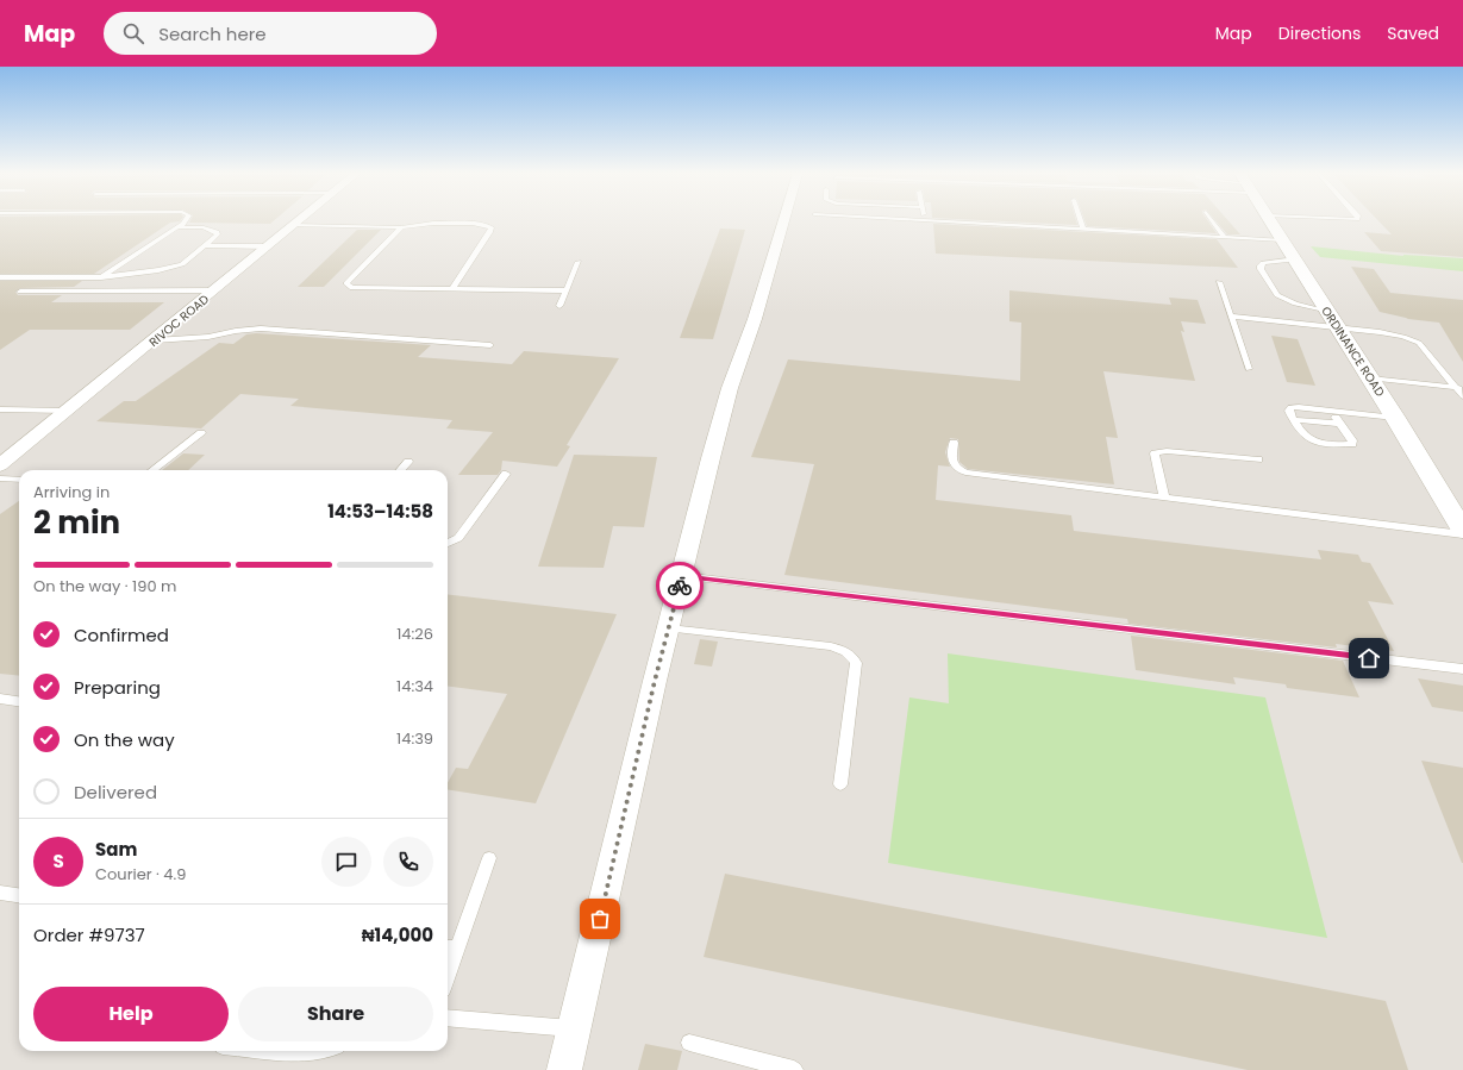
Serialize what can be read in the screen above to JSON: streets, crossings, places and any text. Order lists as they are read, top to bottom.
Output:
{
  "streets": {
    "street": ["RIVOC ROAD", "ORDINANCE ROAD"]
  },
  "page": {
    "header": "Map",
    "search": "Search here",
    "nav": ["Map", "Directions", "Saved"],
    "heading": ["2 min", "Arriving in", "14:53–14:58"],
    "panel": [
      "Sam",
      "Courier · 4.9",
      "Order #9737",
      "₦14,000"
    ],
    "bar": "On the way · 190 m",
    "list": [
      ["Confirmed", "14:26"],
      ["Preparing", "14:34"],
      ["On the way", "14:39"],
      "Delivered"
    ],
    "round": "S",
    "buttons": ["Help", "Share"]
  }
}
